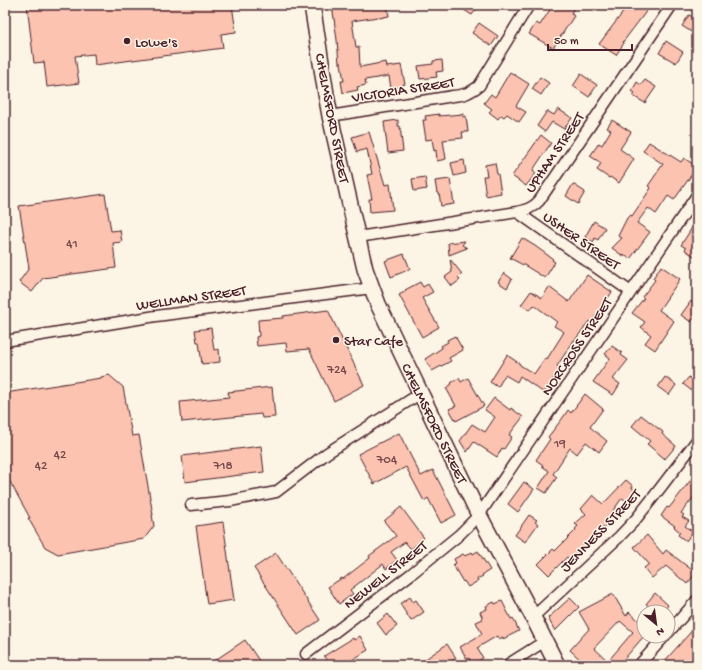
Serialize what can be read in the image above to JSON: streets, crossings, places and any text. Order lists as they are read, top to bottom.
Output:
{
  "streets": {
    "main road": ["CHELMSFORD STREET"],
    "street": [
      "VICTORIA STREET",
      "UPHAM STREET",
      "USHER STREET",
      "WELLMAN STREET",
      "NORCROSS STREET",
      "JENNESS STREET",
      "NEWELL STREET"
    ]
  },
  "crossings": [
    ["VICTORIA STREET", "CHELMSFORD STREET"],
    ["CHELMSFORD STREET", "UPHAM STREET"],
    ["CHELMSFORD STREET", "WELLMAN STREET"],
    ["CHELMSFORD STREET", "NORCROSS STREET"],
    ["CHELMSFORD STREET", "JENNESS STREET"],
    ["CHELMSFORD STREET", "NEWELL STREET"],
    ["UPHAM STREET", "USHER STREET"],
    ["USHER STREET", "NORCROSS STREET"],
    ["NORCROSS STREET", "NEWELL STREET"]
  ],
  "places": ["Lowe's", "Star Cafe"],
  "house_numbers": [
    "41",
    "724",
    "19",
    "42",
    "704",
    "42",
    "718"
  ],
  "scale_bar": "50 m",
  "north": "bottom right"
}
